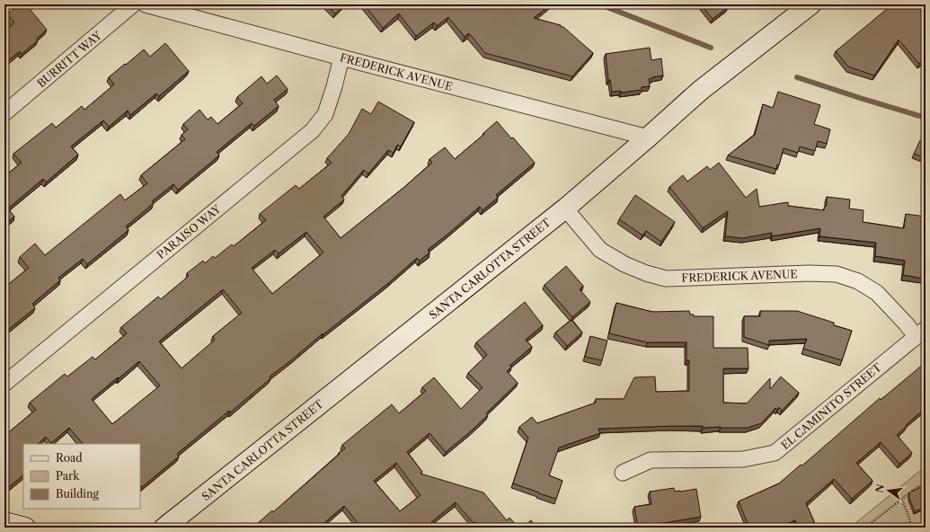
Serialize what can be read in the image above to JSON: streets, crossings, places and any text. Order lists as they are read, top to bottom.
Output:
{
  "streets": {
    "street": [
      "BURRITT WAY",
      "FREDERICK AVENUE",
      "PARAISO WAY",
      "SANTA CARLOTTA STREET",
      "EL CAMINITO STREET"
    ]
  },
  "crossings": [
    ["FREDERICK AVENUE", "PARAISO WAY"],
    ["FREDERICK AVENUE", "SANTA CARLOTTA STREET"],
    ["FREDERICK AVENUE", "EL CAMINITO STREET"]
  ],
  "legend": ["Road", "Park", "Building"],
  "north": "left"
}
